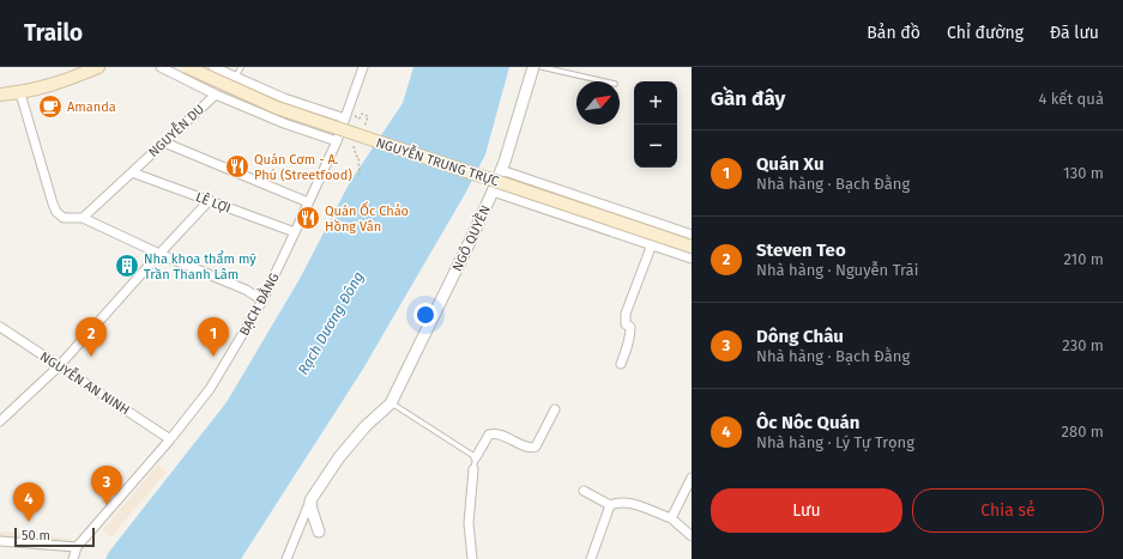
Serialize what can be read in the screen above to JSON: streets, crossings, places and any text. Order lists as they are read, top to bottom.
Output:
{
  "streets": {
    "main road": ["NGUYỄN TRUNG TRỰC"],
    "street": [
      "NGUYỄN DU",
      "LÊ LỢI",
      "NGÔ QUYỀN",
      "BẠCH ĐẰNG",
      "NGUYỄN AN NINH"
    ]
  },
  "crossings": [
    ["NGUYỄN DU", "LÊ LỢI"],
    ["NGUYỄN DU", "BẠCH ĐẰNG"],
    ["NGUYỄN TRUNG TRỰC", "NGÔ QUYỀN"],
    ["LÊ LỢI", "BẠCH ĐẰNG"],
    ["BẠCH ĐẰNG", "NGUYỄN AN NINH"]
  ],
  "water": ["Rạch Dương Đông"],
  "places": {
    "cafe": ["Amanda"],
    "restaurant": ["Quán Cơm - A. Phú (Streetfood)", "Quán Ốc Chảo Hồng Vân"],
    "building": ["Nha khoa thẩm mỹ Trần Thanh Lâm"]
  },
  "scale_bar": "50 m",
  "north": "top right",
  "page": {
    "header": "Trailo",
    "nav": ["Bản đồ", "Chỉ đường", "Đã lưu"],
    "heading": ["Gần đây", "4 kết quả"],
    "map_buttons": ["+", "−"],
    "list": [
      {
        "mark": "1",
        "name": "Quán Xu",
        "note": "Nhà hàng · Bạch Đằng",
        "value": "130 m"
      },
      {
        "mark": "2",
        "name": "Steven Teo",
        "note": "Nhà hàng · Nguyễn Trãi",
        "value": "210 m"
      },
      {
        "mark": "3",
        "name": "Dông Châu",
        "note": "Nhà hàng · Bạch Đằng",
        "value": "230 m"
      },
      {
        "mark": "4",
        "name": "Ôc Nôc Quán",
        "note": "Nhà hàng · Lý Tự Trọng",
        "value": "280 m"
      }
    ],
    "pins": [
      "1",
      "2",
      "3",
      "4"
    ],
    "buttons": ["Lưu", "Chia sẻ"],
    "scale": "50 m"
  }
}
